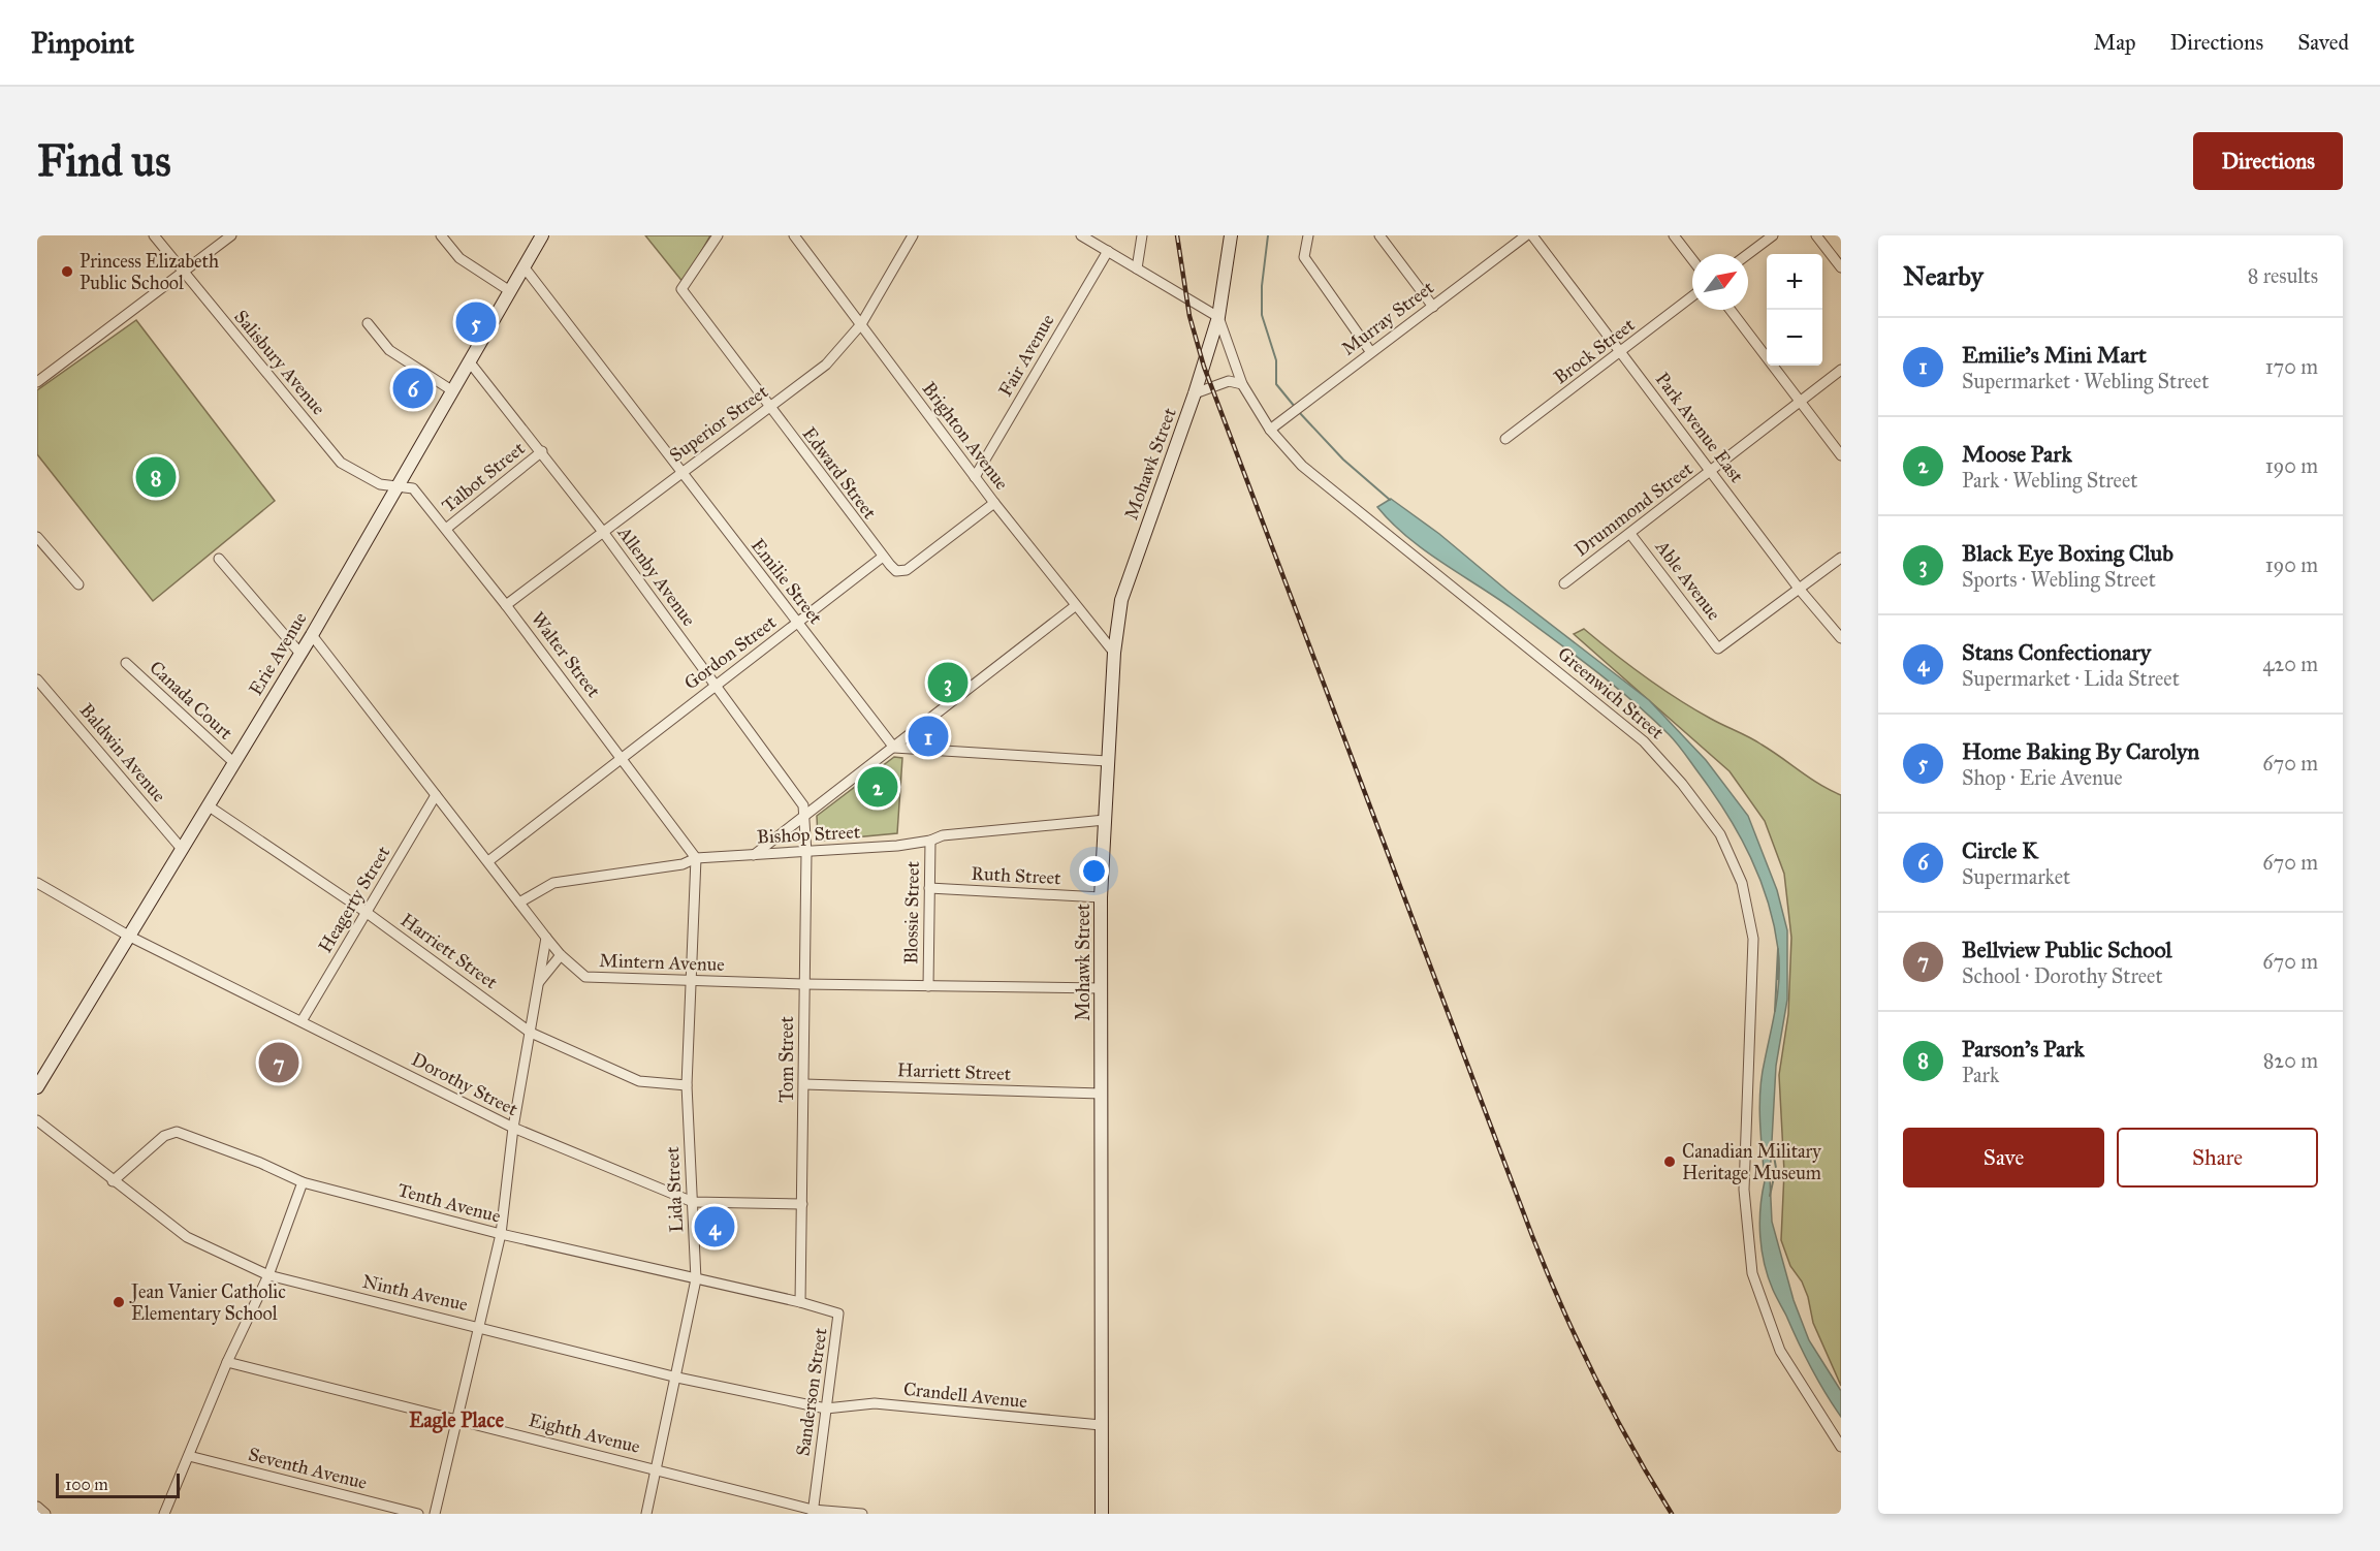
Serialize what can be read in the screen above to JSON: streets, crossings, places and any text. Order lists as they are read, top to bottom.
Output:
{
  "streets": {
    "street": [
      "Murray Street",
      "Brock Street",
      "Fair Avenue",
      "Salisbury Avenue",
      "Superior Street",
      "Park Avenue East",
      "Brighton Avenue",
      "Mohawk Street",
      "Edward Street",
      "Talbot Street",
      "Drummond Street",
      "Allenby Avenue",
      "Able Avenue",
      "Emilie Street",
      "Gordon Street",
      "Erie Avenue",
      "Walter Street",
      "Greenwich Street",
      "Canada Court",
      "Baldwin Avenue",
      "Bishop Street",
      "Ruth Street",
      "Heagerty Street",
      "Blossie Street",
      "Harriett Street",
      "Mintern Avenue",
      "Tom Street",
      "Dorothy Street",
      "Lida Street",
      "Tenth Avenue",
      "Ninth Avenue",
      "Sanderson Street",
      "Crandell Avenue",
      "Eighth Avenue",
      "Seventh Avenue"
    ]
  },
  "crossings": [
    ["Murray Street", "Greenwich Street"],
    ["Brock Street", "Park Avenue East"],
    ["Fair Avenue", "Brighton Avenue"],
    ["Salisbury Avenue", "Erie Avenue"],
    ["Salisbury Avenue", "Walter Street"],
    ["Superior Street", "Brighton Avenue"],
    ["Superior Street", "Edward Street"],
    ["Superior Street", "Allenby Avenue"],
    ["Superior Street", "Emilie Street"],
    ["Superior Street", "Walter Street"],
    ["Park Avenue East", "Drummond Street"],
    ["Park Avenue East", "Able Avenue"],
    ["Brighton Avenue", "Mohawk Street"],
    ["Mohawk Street", "Greenwich Street"],
    ["Mohawk Street", "Bishop Street"],
    ["Mohawk Street", "Ruth Street"],
    ["Mohawk Street", "Harriett Street"],
    ["Mohawk Street", "Mintern Avenue"],
    ["Mohawk Street", "Crandell Avenue"],
    ["Edward Street", "Gordon Street"],
    ["Talbot Street", "Allenby Avenue"],
    ["Talbot Street", "Walter Street"],
    ["Drummond Street", "Able Avenue"],
    ["Allenby Avenue", "Gordon Street"],
    ["Allenby Avenue", "Erie Avenue"],
    ["Allenby Avenue", "Tom Street"],
    ["Emilie Street", "Gordon Street"],
    ["Emilie Street", "Erie Avenue"],
    ["Gordon Street", "Walter Street"],
    ["Gordon Street", "Mintern Avenue"],
    ["Erie Avenue", "Walter Street"],
    ["Erie Avenue", "Canada Court"],
    ["Erie Avenue", "Baldwin Avenue"],
    ["Erie Avenue", "Harriett Street"],
    ["Erie Avenue", "Mintern Avenue"],
    ["Erie Avenue", "Dorothy Street"],
    ["Walter Street", "Bishop Street"],
    ["Walter Street", "Lida Street"],
    ["Bishop Street", "Blossie Street"],
    ["Bishop Street", "Mintern Avenue"],
    ["Bishop Street", "Tom Street"],
    ["Bishop Street", "Lida Street"],
    ["Ruth Street", "Blossie Street"],
    ["Heagerty Street", "Harriett Street"],
    ["Heagerty Street", "Mintern Avenue"],
    ["Heagerty Street", "Dorothy Street"],
    ["Blossie Street", "Mintern Avenue"],
    ["Harriett Street", "Tom Street"],
    ["Harriett Street", "Lida Street"],
    ["Mintern Avenue", "Tom Street"],
    ["Mintern Avenue", "Lida Street"],
    ["Tom Street", "Dorothy Street"],
    ["Tom Street", "Tenth Avenue"],
    ["Tom Street", "Sanderson Street"],
    ["Dorothy Street", "Lida Street"],
    ["Lida Street", "Tenth Avenue"],
    ["Lida Street", "Ninth Avenue"],
    ["Lida Street", "Eighth Avenue"],
    ["Tenth Avenue", "Ninth Avenue"],
    ["Tenth Avenue", "Sanderson Street"],
    ["Ninth Avenue", "Sanderson Street"],
    ["Ninth Avenue", "Crandell Avenue"],
    ["Sanderson Street", "Crandell Avenue"],
    ["Sanderson Street", "Eighth Avenue"]
  ],
  "districts": ["Eagle Place"],
  "places": ["Princess Elizabeth Public School", "Canadian Military Heritage Museum", "Jean Vanier Catholic Elementary School"],
  "scale_bar": "100 m",
  "north": "top right",
  "page": {
    "header": "Pinpoint",
    "nav": ["Map", "Directions", "Saved"],
    "buttons": [
      "Directions",
      ["Save", "Share"]
    ],
    "title": "Find us",
    "heading": ["Nearby", "8 results"],
    "map_buttons": ["+", "−"],
    "pins": [
      "5",
      "6",
      "8",
      "3",
      "1",
      "2",
      "7",
      "4"
    ],
    "list": [
      {
        "mark": "1",
        "name": "Emilie's Mini Mart",
        "note": "Supermarket · Webling Street",
        "value": "170 m"
      },
      {
        "mark": "2",
        "name": "Moose Park",
        "note": "Park · Webling Street",
        "value": "190 m"
      },
      {
        "mark": "3",
        "name": "Black Eye Boxing Club",
        "note": "Sports · Webling Street",
        "value": "190 m"
      },
      {
        "mark": "4",
        "name": "Stans Confectionary",
        "note": "Supermarket · Lida Street",
        "value": "420 m"
      },
      {
        "mark": "5",
        "name": "Home Baking By Carolyn",
        "note": "Shop · Erie Avenue",
        "value": "670 m"
      },
      {
        "mark": "6",
        "name": "Circle K",
        "note": "Supermarket",
        "value": "670 m"
      },
      {
        "mark": "7",
        "name": "Bellview Public School",
        "note": "School · Dorothy Street",
        "value": "670 m"
      },
      {
        "mark": "8",
        "name": "Parson's Park",
        "note": "Park",
        "value": "820 m"
      }
    ],
    "scale": "100 m"
  }
}
